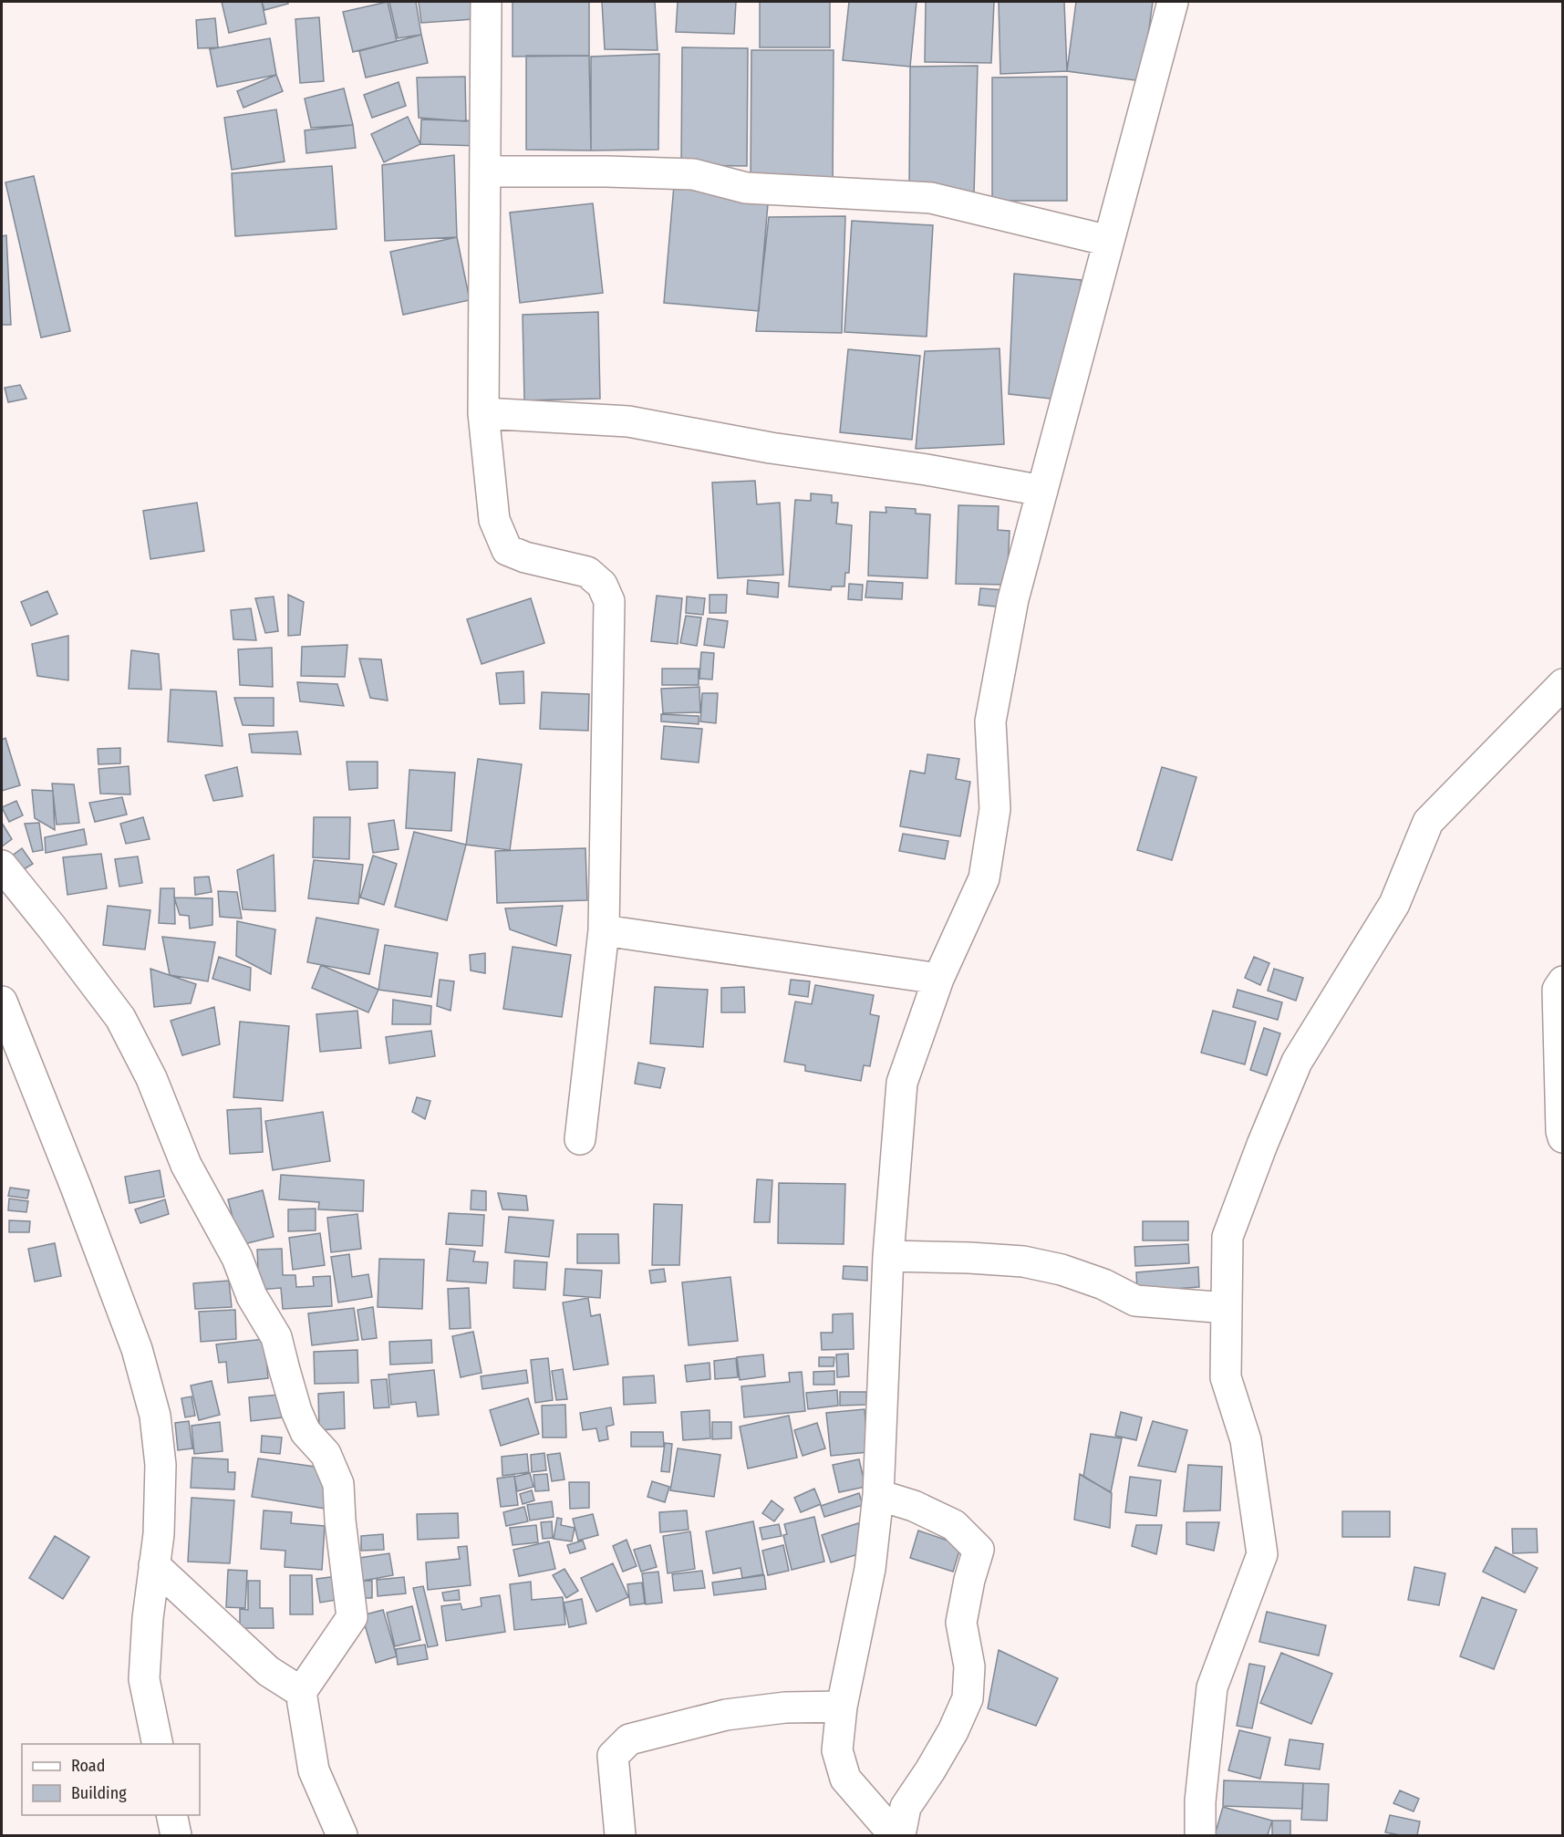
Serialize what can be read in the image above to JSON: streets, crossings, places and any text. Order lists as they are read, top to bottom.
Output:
{
  "legend": ["Road", "Building"]
}
